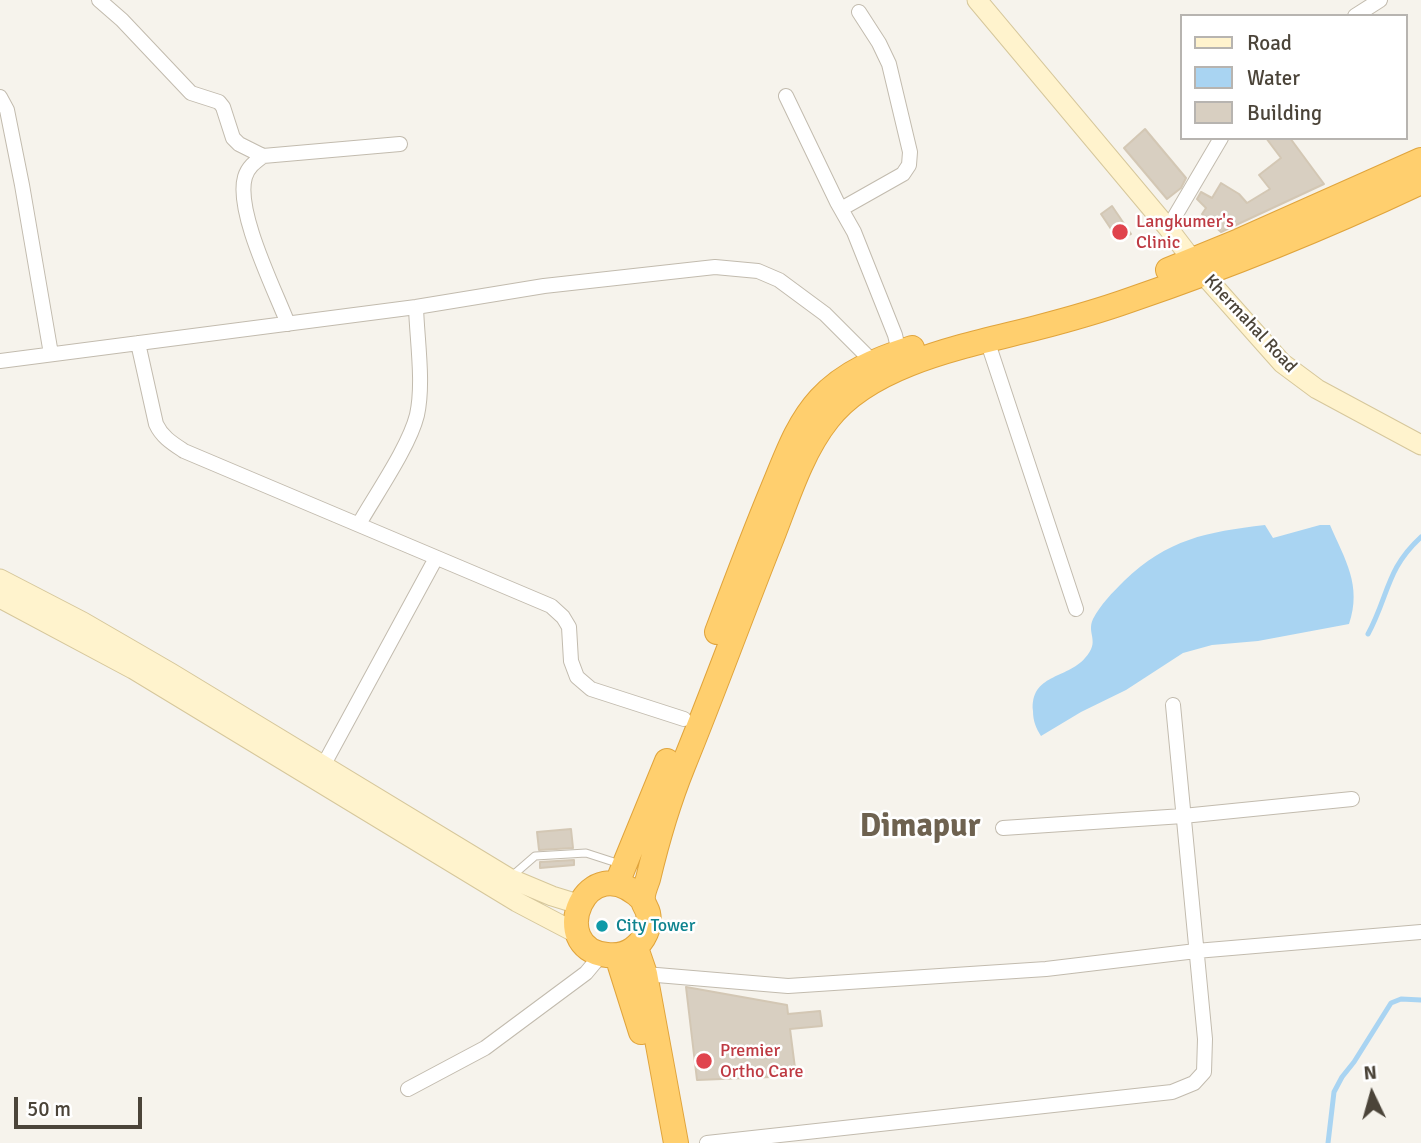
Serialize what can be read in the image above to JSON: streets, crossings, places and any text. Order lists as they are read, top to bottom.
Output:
{
  "streets": {
    "main road": ["Khermahal Road"]
  },
  "districts": ["Dimapur"],
  "places": ["Langkumer's Clinic", "City Tower", "Premier Ortho Care"],
  "legend": ["Road", "Water", "Building"],
  "scale_bar": "50 m",
  "north": "top"
}
